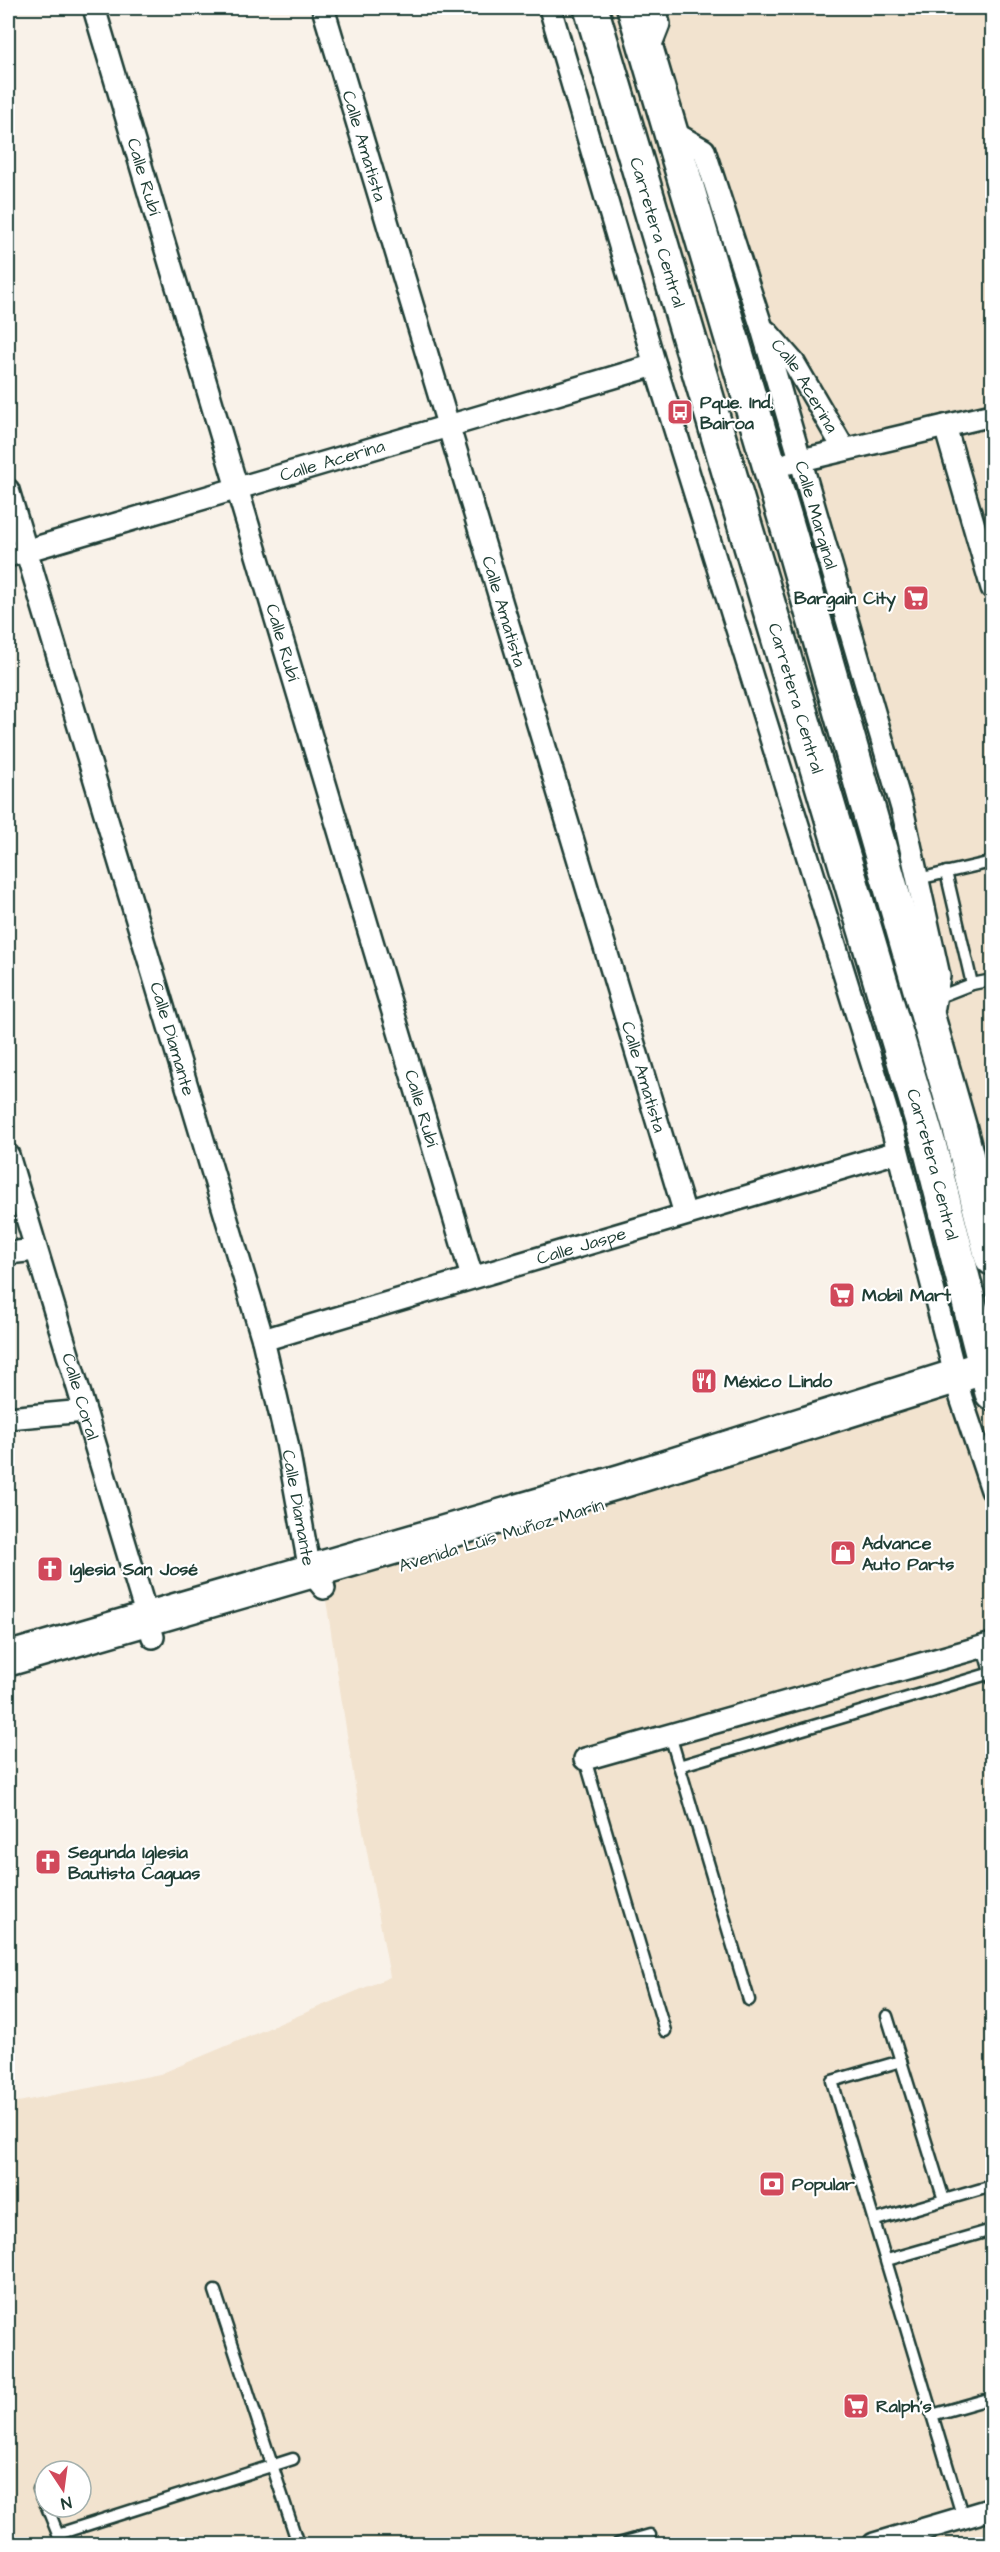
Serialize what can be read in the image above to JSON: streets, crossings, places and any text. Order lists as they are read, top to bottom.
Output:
{
  "streets": {
    "main road": ["Carretera Central", "Avenida Luis Muñoz Marín"],
    "street": [
      "Calle Amatista",
      "Calle Rubí",
      "Calle Acerina",
      "Calle Marginal",
      "Calle Diamante",
      "Calle Jaspe",
      "Calle Coral"
    ]
  },
  "crossings": [
    ["Calle Amatista", "Calle Acerina"],
    ["Calle Amatista", "Calle Jaspe"],
    ["Calle Rubí", "Calle Acerina"],
    ["Calle Rubí", "Calle Jaspe"],
    ["Carretera Central", "Calle Marginal"],
    ["Carretera Central", "Avenida Luis Muñoz Marín"],
    ["Calle Acerina", "Calle Marginal"],
    ["Calle Acerina", "Calle Diamante"],
    ["Calle Diamante", "Calle Jaspe"],
    ["Calle Diamante", "Avenida Luis Muñoz Marín"],
    ["Calle Coral", "Avenida Luis Muñoz Marín"]
  ],
  "places": {
    "bus stop": ["Pque. Ind. Bairoa"],
    "supermarket": ["Bargain City", "Mobil Mart", "Ralph's"],
    "restaurant": ["México Lindo"],
    "shop": ["Advance Auto Parts"],
    "church": ["Iglesia San José", "Segunda Iglesia Bautista Caguas"],
    "bank": ["Popular"]
  },
  "north": "bottom"
}
